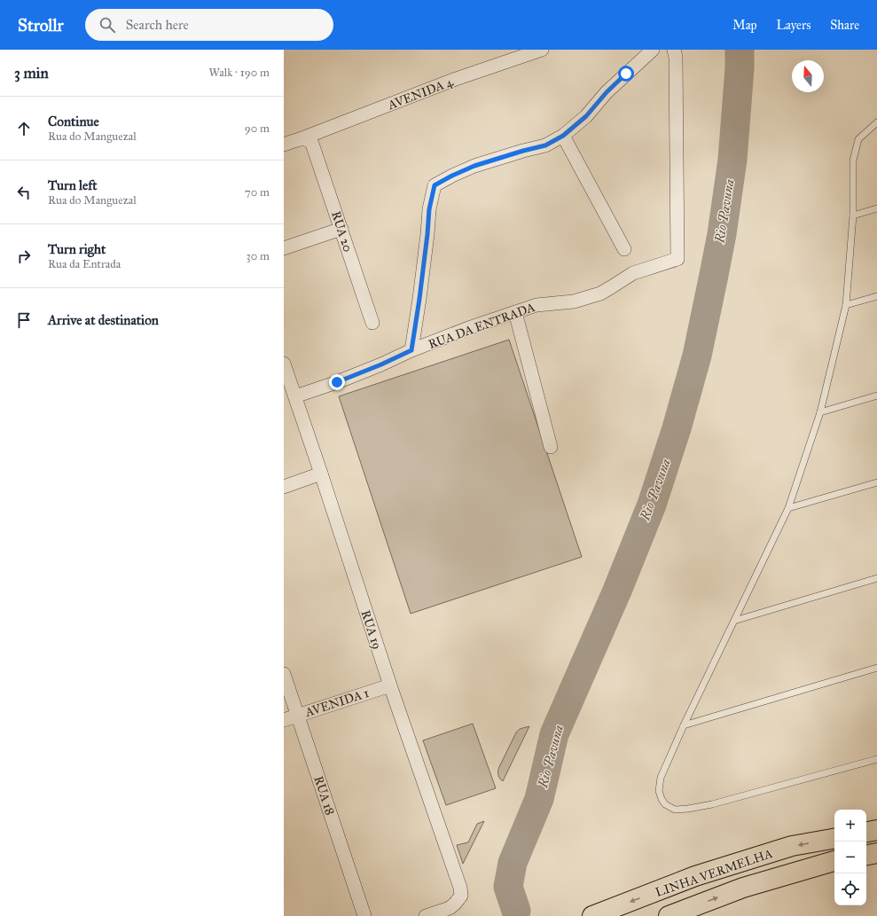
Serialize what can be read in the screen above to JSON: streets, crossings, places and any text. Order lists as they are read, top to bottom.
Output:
{
  "streets": {
    "highway": ["LINHA VERMELHA"],
    "street": [
      "AVENIDA 4",
      "RUA 20",
      "RUA DA ENTRADA",
      "RUA 19",
      "AVENIDA 1",
      "RUA 18"
    ]
  },
  "crossings": [
    ["AVENIDA 4", "RUA 20"],
    ["RUA DA ENTRADA", "RUA 19"],
    ["RUA 19", "AVENIDA 1"],
    ["AVENIDA 1", "RUA 18"]
  ],
  "water": ["Rio Pavuna"],
  "north": "top",
  "page": {
    "header": "Strollr",
    "search": "Search here",
    "nav": ["Map", "Layers", "Share"],
    "heading": ["3 min", "Walk · 190 m"],
    "list": [
      ["Continue", "Rua do Manguezal", "90 m"],
      ["Turn left", "Rua do Manguezal", "70 m"],
      ["Turn right", "Rua da Entrada", "30 m"],
      "Arrive at destination"
    ],
    "map_buttons": ["+", "−"]
  }
}
